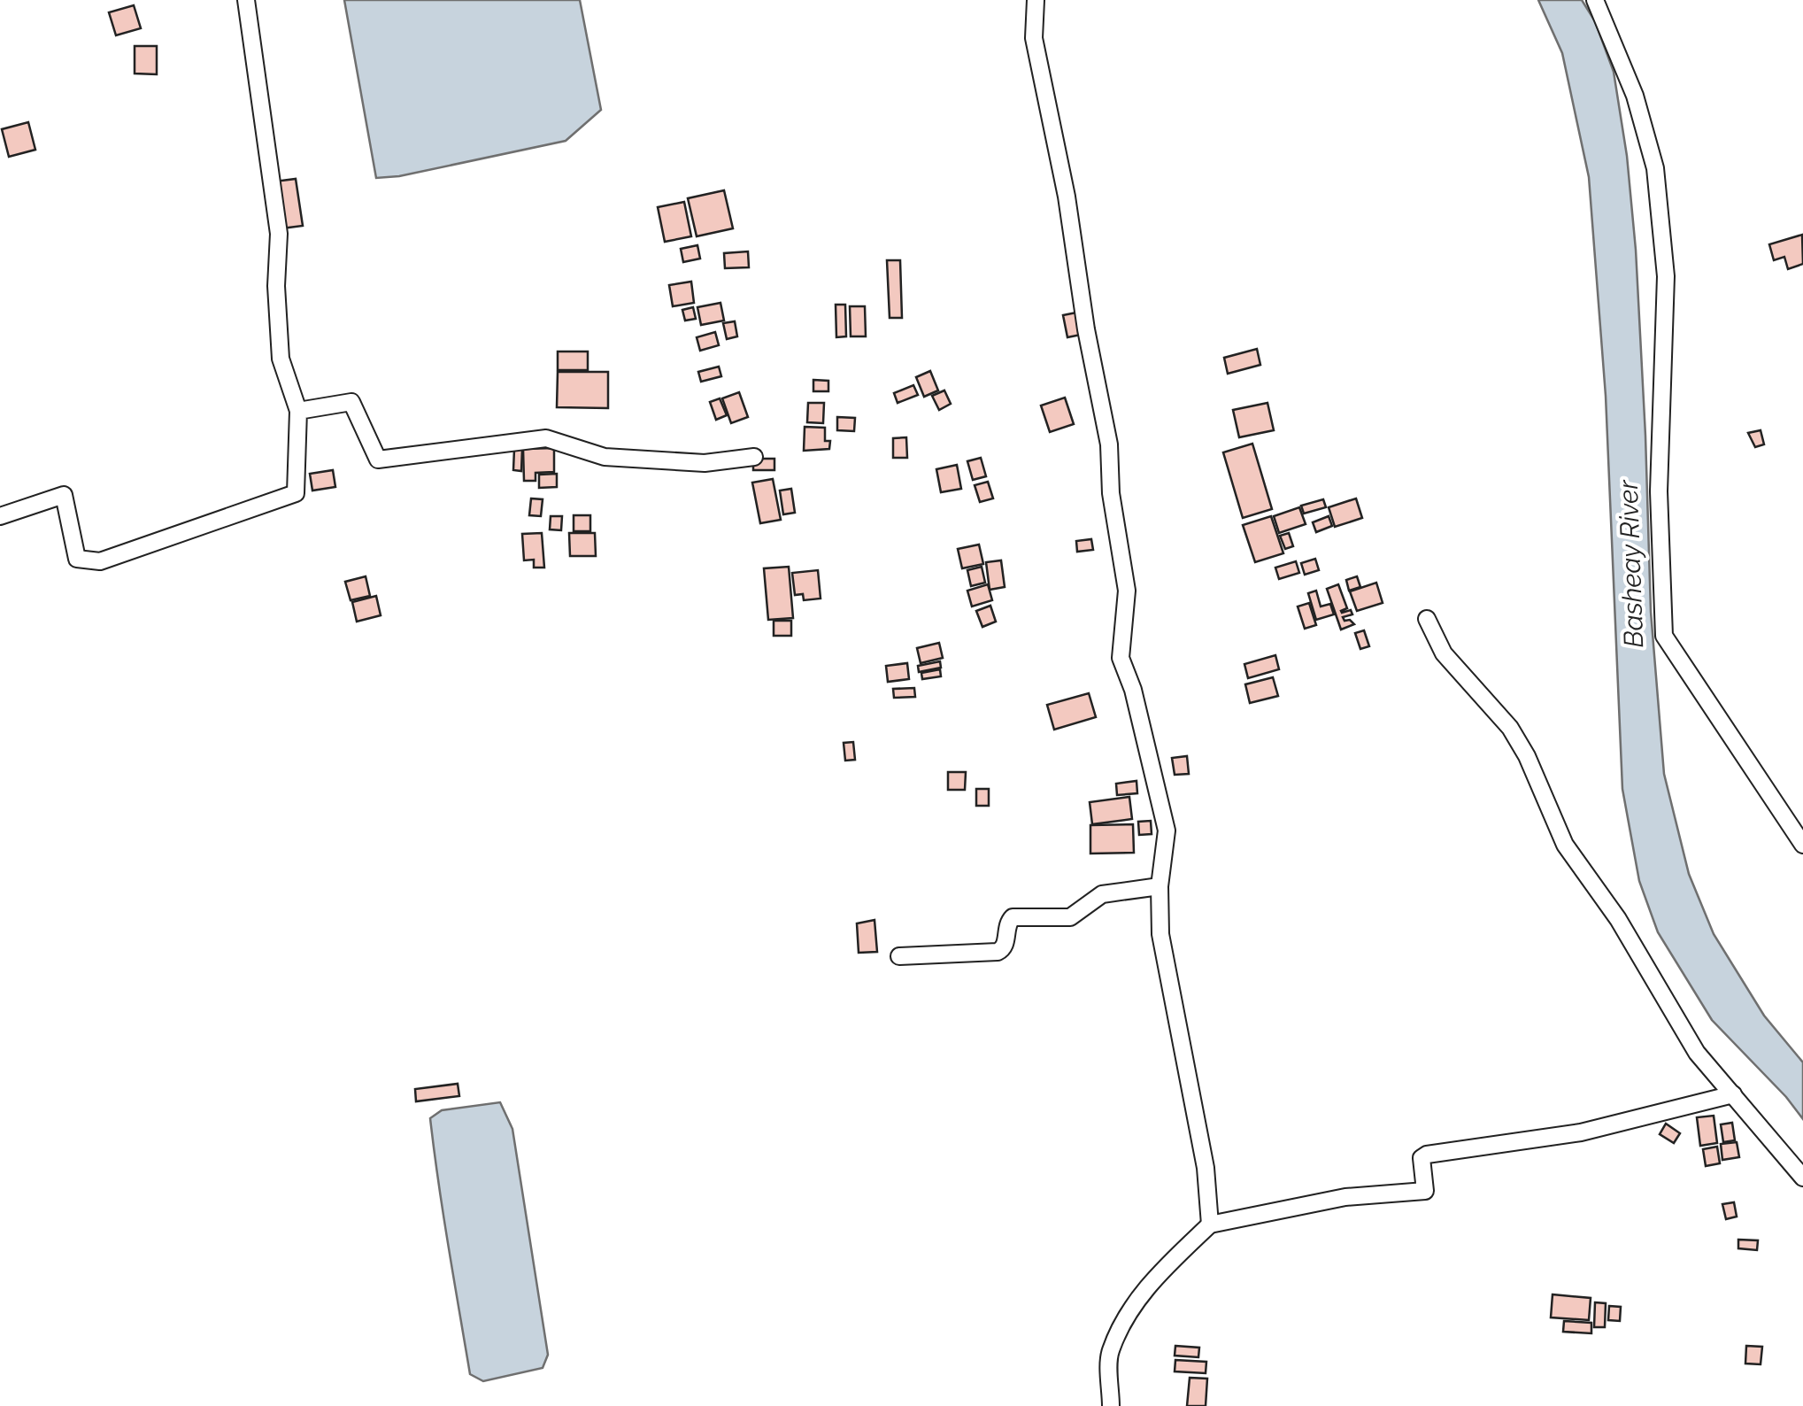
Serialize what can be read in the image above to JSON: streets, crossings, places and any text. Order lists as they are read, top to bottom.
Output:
{
  "water": ["Basheay River"]
}
